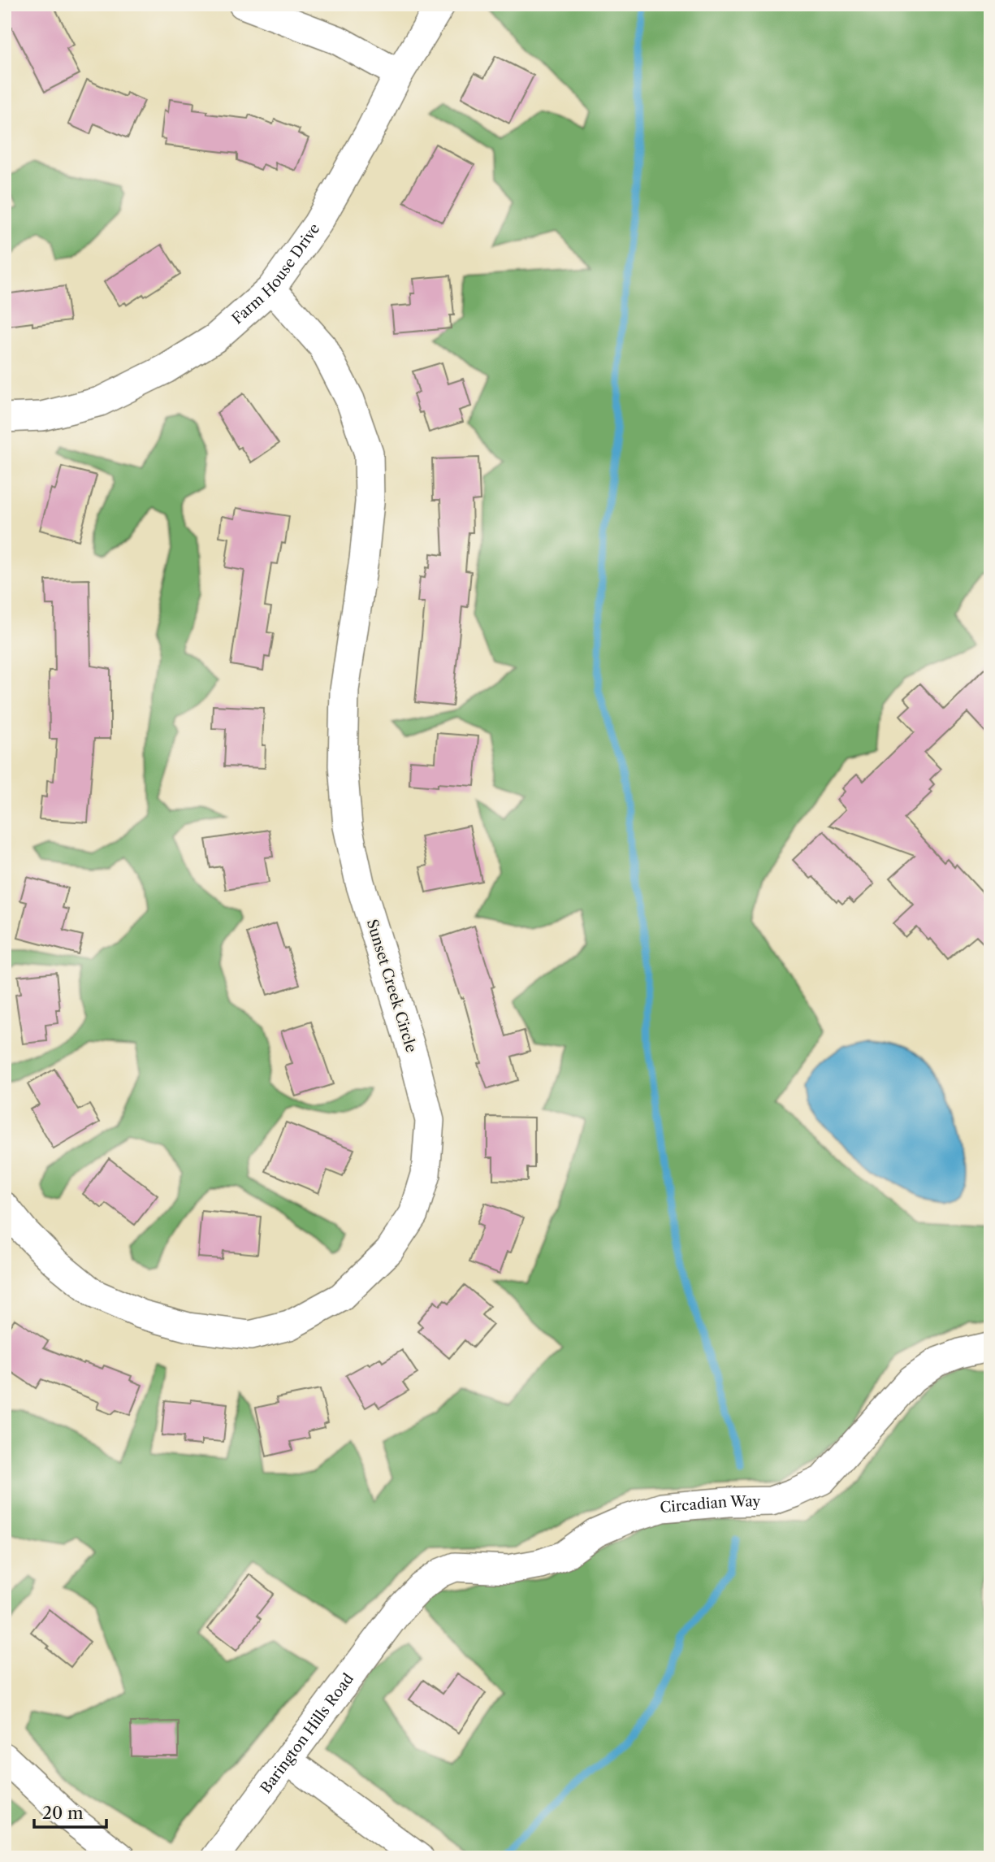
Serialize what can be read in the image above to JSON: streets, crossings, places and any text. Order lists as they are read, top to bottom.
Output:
{
  "streets": {
    "street": [
      "Farm House Drive",
      "Sunset Creek Circle",
      "Circadian Way",
      "Barington Hills Road"
    ]
  },
  "crossings": [
    ["Farm House Drive", "Sunset Creek Circle"],
    ["Circadian Way", "Barington Hills Road"]
  ],
  "scale_bar": "20 m"
}
